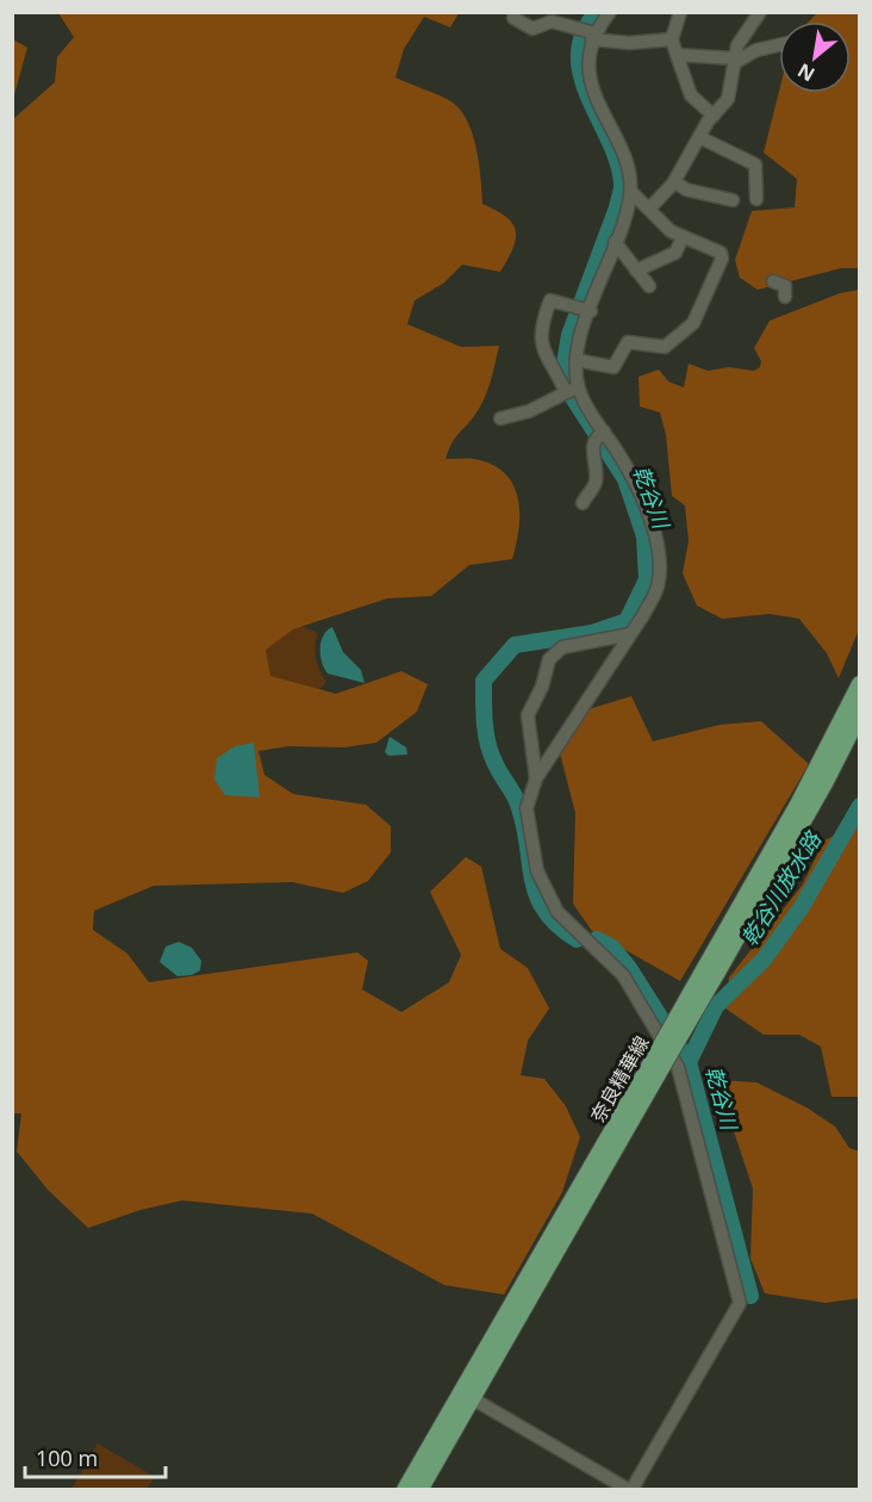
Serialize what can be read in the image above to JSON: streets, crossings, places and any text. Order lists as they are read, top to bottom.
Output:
{
  "streets": {
    "main road": ["奈良精華線"]
  },
  "water": ["乾谷川", "乾谷川放水路"],
  "scale_bar": "100 m",
  "north": "bottom left"
}
